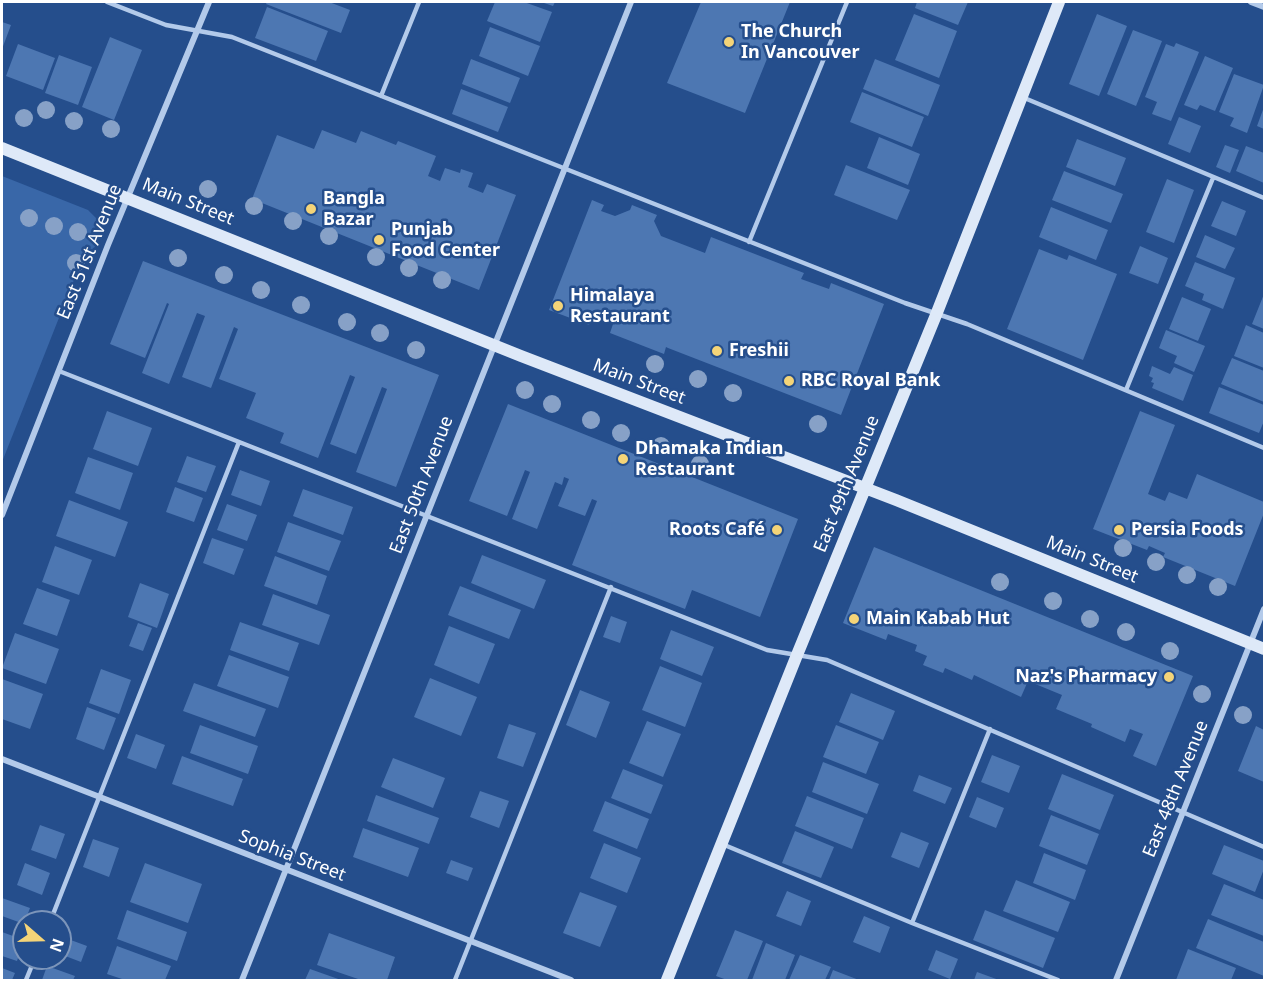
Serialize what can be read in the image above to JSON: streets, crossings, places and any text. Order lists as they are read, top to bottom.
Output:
{
  "streets": {
    "main road": ["Main Street", "East 49th Avenue"],
    "street": [
      "East 51st Avenue",
      "East 50th Avenue",
      "East 48th Avenue",
      "Sophia Street"
    ]
  },
  "crossings": [
    ["Main Street", "East 51st Avenue"],
    ["Main Street", "East 49th Avenue"],
    ["Main Street", "East 50th Avenue"],
    ["Main Street", "East 48th Avenue"],
    ["East 50th Avenue", "Sophia Street"]
  ],
  "places": [
    "The Church In Vancouver",
    "Bangla Bazar",
    "Punjab Food Center",
    "Himalaya Restaurant",
    "Freshii",
    "RBC Royal Bank",
    "Dhamaka Indian Restaurant",
    "Roots Café",
    "Persia Foods",
    "Main Kabab Hut",
    "Naz's Pharmacy"
  ],
  "north": "right"
}
